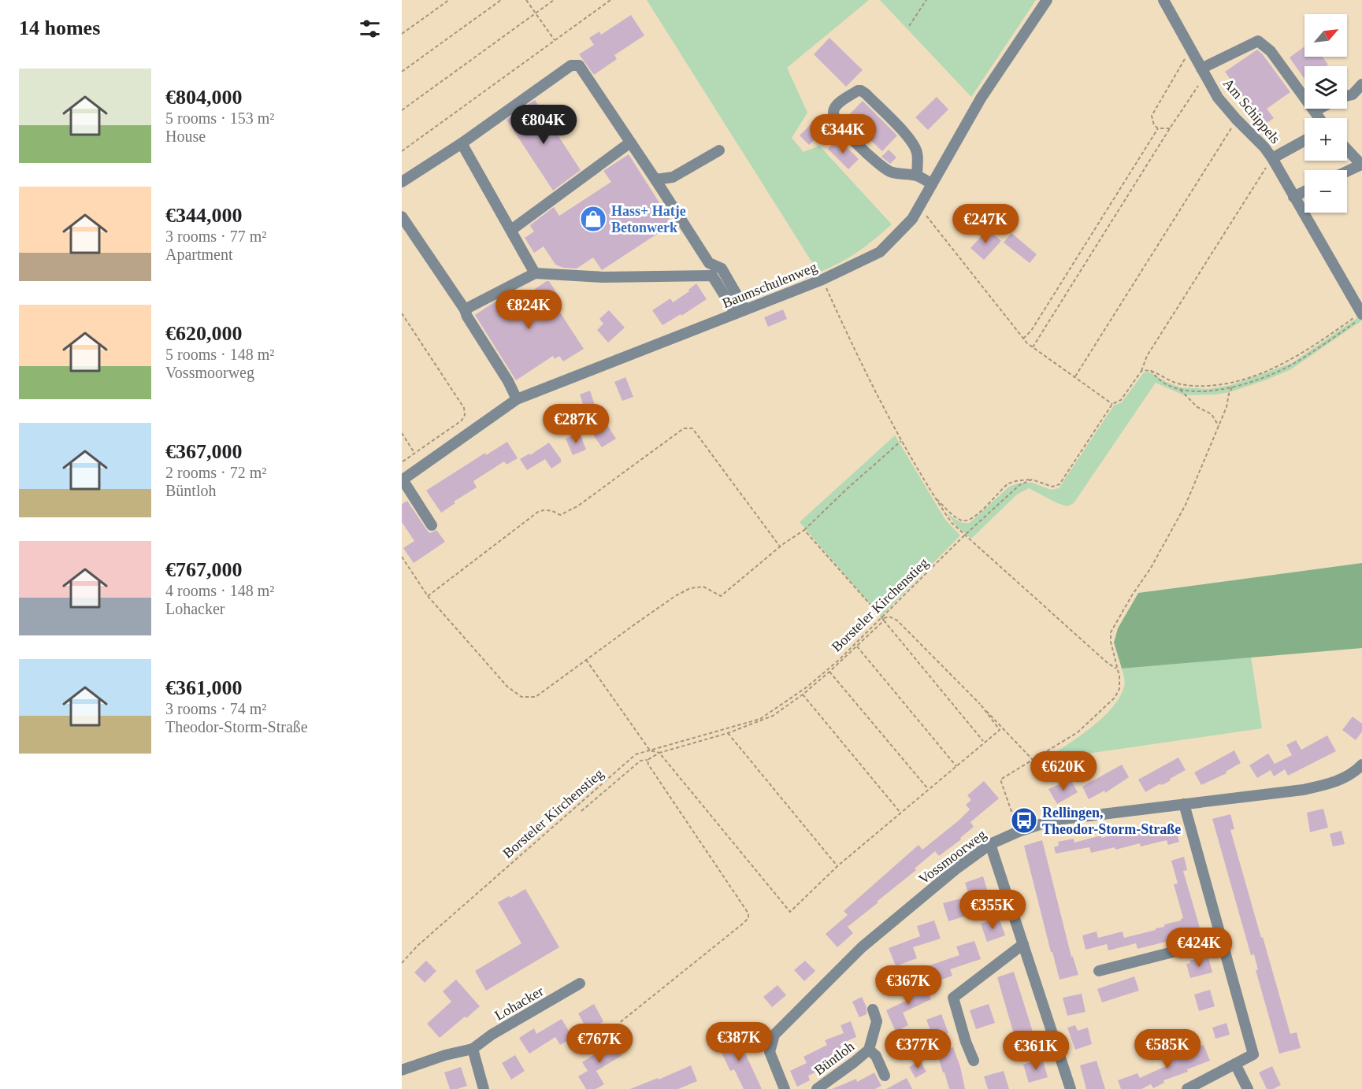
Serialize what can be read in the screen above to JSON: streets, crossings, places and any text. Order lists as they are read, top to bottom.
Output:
{
  "streets": {
    "street": [
      "Am Schippels",
      "Baumschulenweg",
      "Vossmoorweg",
      "Lohacker",
      "Büntloh"
    ],
    "path": ["Borsteler Kirchenstieg"]
  },
  "places": {
    "shop": ["Hass+ Hatje Betonwerk"],
    "bus stop": ["Rellingen, Theodor-Storm-Straße"]
  },
  "north": "top right",
  "page": {
    "heading": "14 homes",
    "map_buttons": ["+", "−"],
    "list": [
      {
        "name": "€804,000",
        "note": "5 rooms · 153 m² · House"
      },
      {
        "name": "€344,000",
        "note": "3 rooms · 77 m² · Apartment"
      },
      {
        "name": "€620,000",
        "note": "5 rooms · 148 m² · Vossmoorweg"
      },
      {
        "name": "€367,000",
        "note": "2 rooms · 72 m² · Büntloh"
      },
      {
        "name": "€767,000",
        "note": "4 rooms · 148 m² · Lohacker"
      },
      {
        "name": "€361,000",
        "note": "3 rooms · 74 m² · Theodor-Storm-Straße"
      }
    ],
    "price": [
      "€804K",
      "€344K",
      "€247K",
      "€824K",
      "€287K",
      "€620K",
      "€355K",
      "€424K",
      "€367K",
      "€387K",
      "€767K",
      "€377K",
      "€585K",
      "€361K"
    ]
  }
}
